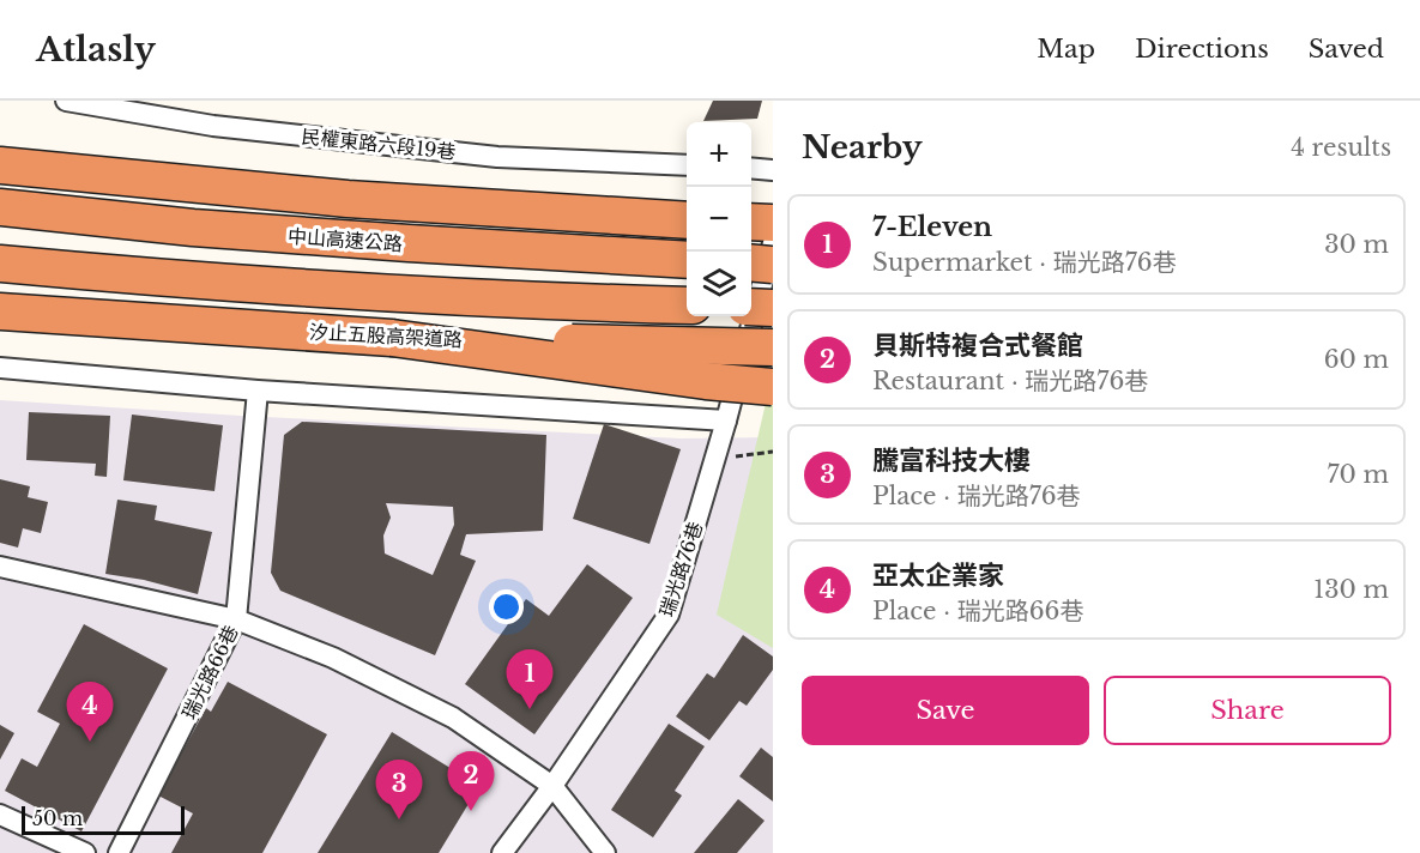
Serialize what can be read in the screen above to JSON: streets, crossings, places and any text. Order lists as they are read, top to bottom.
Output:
{
  "streets": {
    "highway": ["中山高速公路", "汐止五股高架道路"],
    "street": ["民權東路六段19巷", "瑞光路76巷", "瑞光路66巷"]
  },
  "scale_bar": "50 m",
  "page": {
    "header": "Atlasly",
    "nav": ["Map", "Directions", "Saved"],
    "heading": ["Nearby", "4 results"],
    "map_buttons": ["+", "−"],
    "list": [
      {
        "mark": "1",
        "name": "7-Eleven",
        "note": "Supermarket · 瑞光路76巷",
        "value": "30 m"
      },
      {
        "mark": "2",
        "name": "貝斯特複合式餐館",
        "note": "Restaurant · 瑞光路76巷",
        "value": "60 m"
      },
      {
        "mark": "3",
        "name": "騰富科技大樓",
        "note": "Place · 瑞光路76巷",
        "value": "70 m"
      },
      {
        "mark": "4",
        "name": "亞太企業家",
        "note": "Place · 瑞光路66巷",
        "value": "130 m"
      }
    ],
    "pins": [
      "1",
      "4",
      "2",
      "3"
    ],
    "buttons": ["Save", "Share"],
    "scale": "50 m"
  }
}
